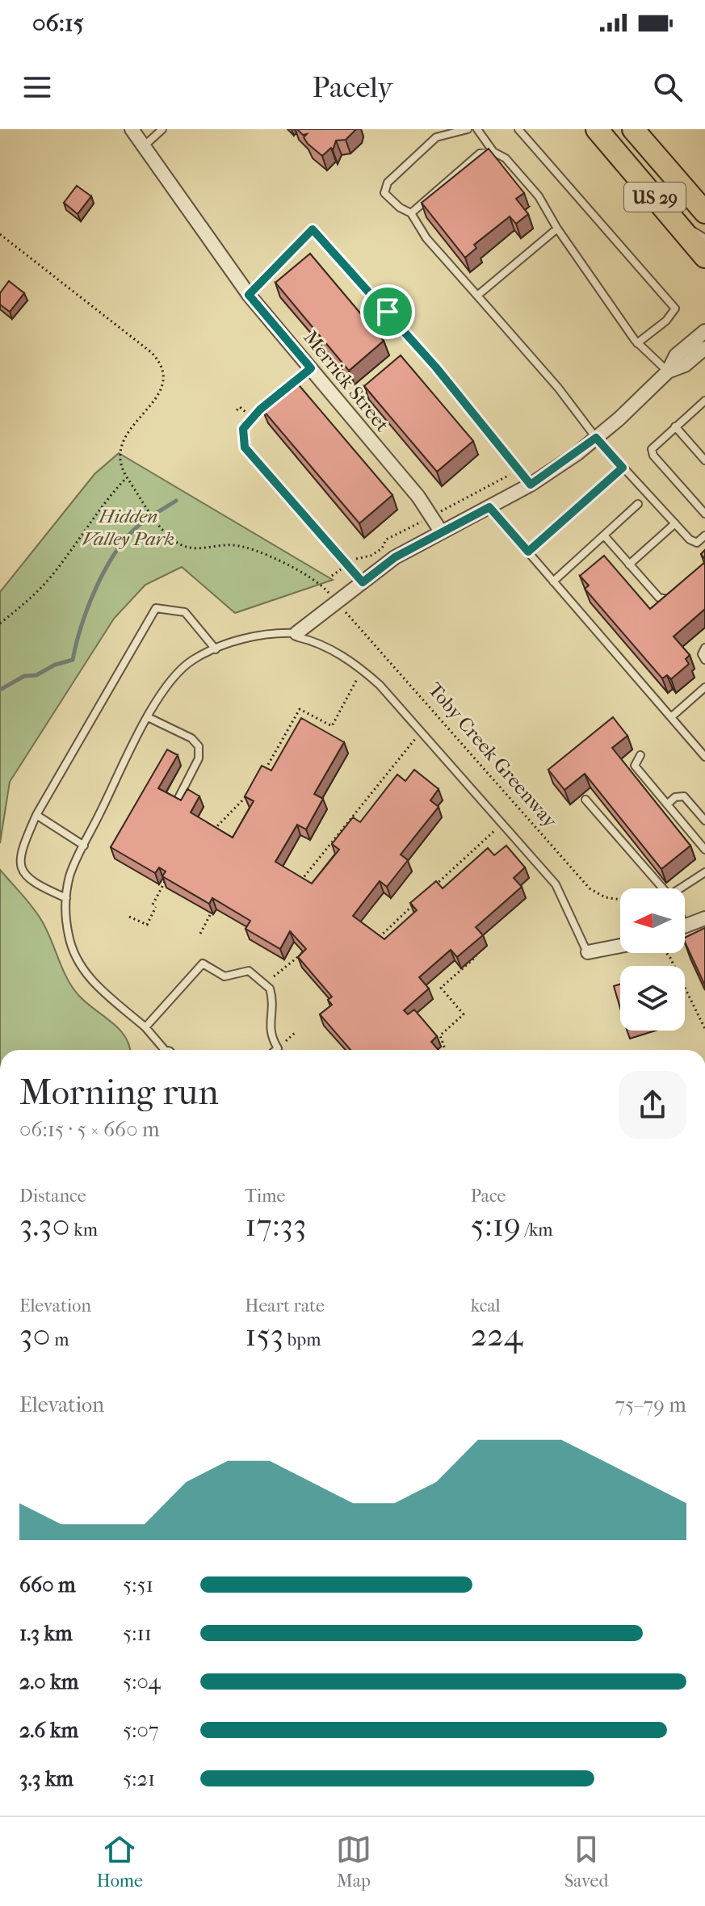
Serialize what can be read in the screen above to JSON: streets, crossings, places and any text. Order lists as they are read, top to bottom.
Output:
{
  "streets": {
    "main road": ["US 29"],
    "street": ["Merrick Street"],
    "path": ["Toby Creek Greenway"]
  },
  "parks": ["Hidden Valley Park"],
  "north": "left",
  "page": {
    "status": "06:15",
    "header": "Pacely",
    "heading": ["Morning run", "06:15 · 5 × 660 m"],
    "stats": [
      ["Distance", "3.30 km"],
      ["Time", "17:33"],
      ["Pace", "5:19 /km"],
      ["Elevation", "30 m"],
      ["Heart rate", "153 bpm"],
      ["kcal", "224"]
    ],
    "chart": ["Elevation", "75–79 m"],
    "list": [
      {
        "name": "660 m",
        "note": "5:51"
      },
      {
        "name": "1.3 km",
        "note": "5:11"
      },
      {
        "name": "2.0 km",
        "note": "5:04"
      },
      {
        "name": "2.6 km",
        "note": "5:07"
      },
      {
        "name": "3.3 km",
        "note": "5:21"
      }
    ],
    "tabs": ["Home", "Map", "Saved"]
  }
}
